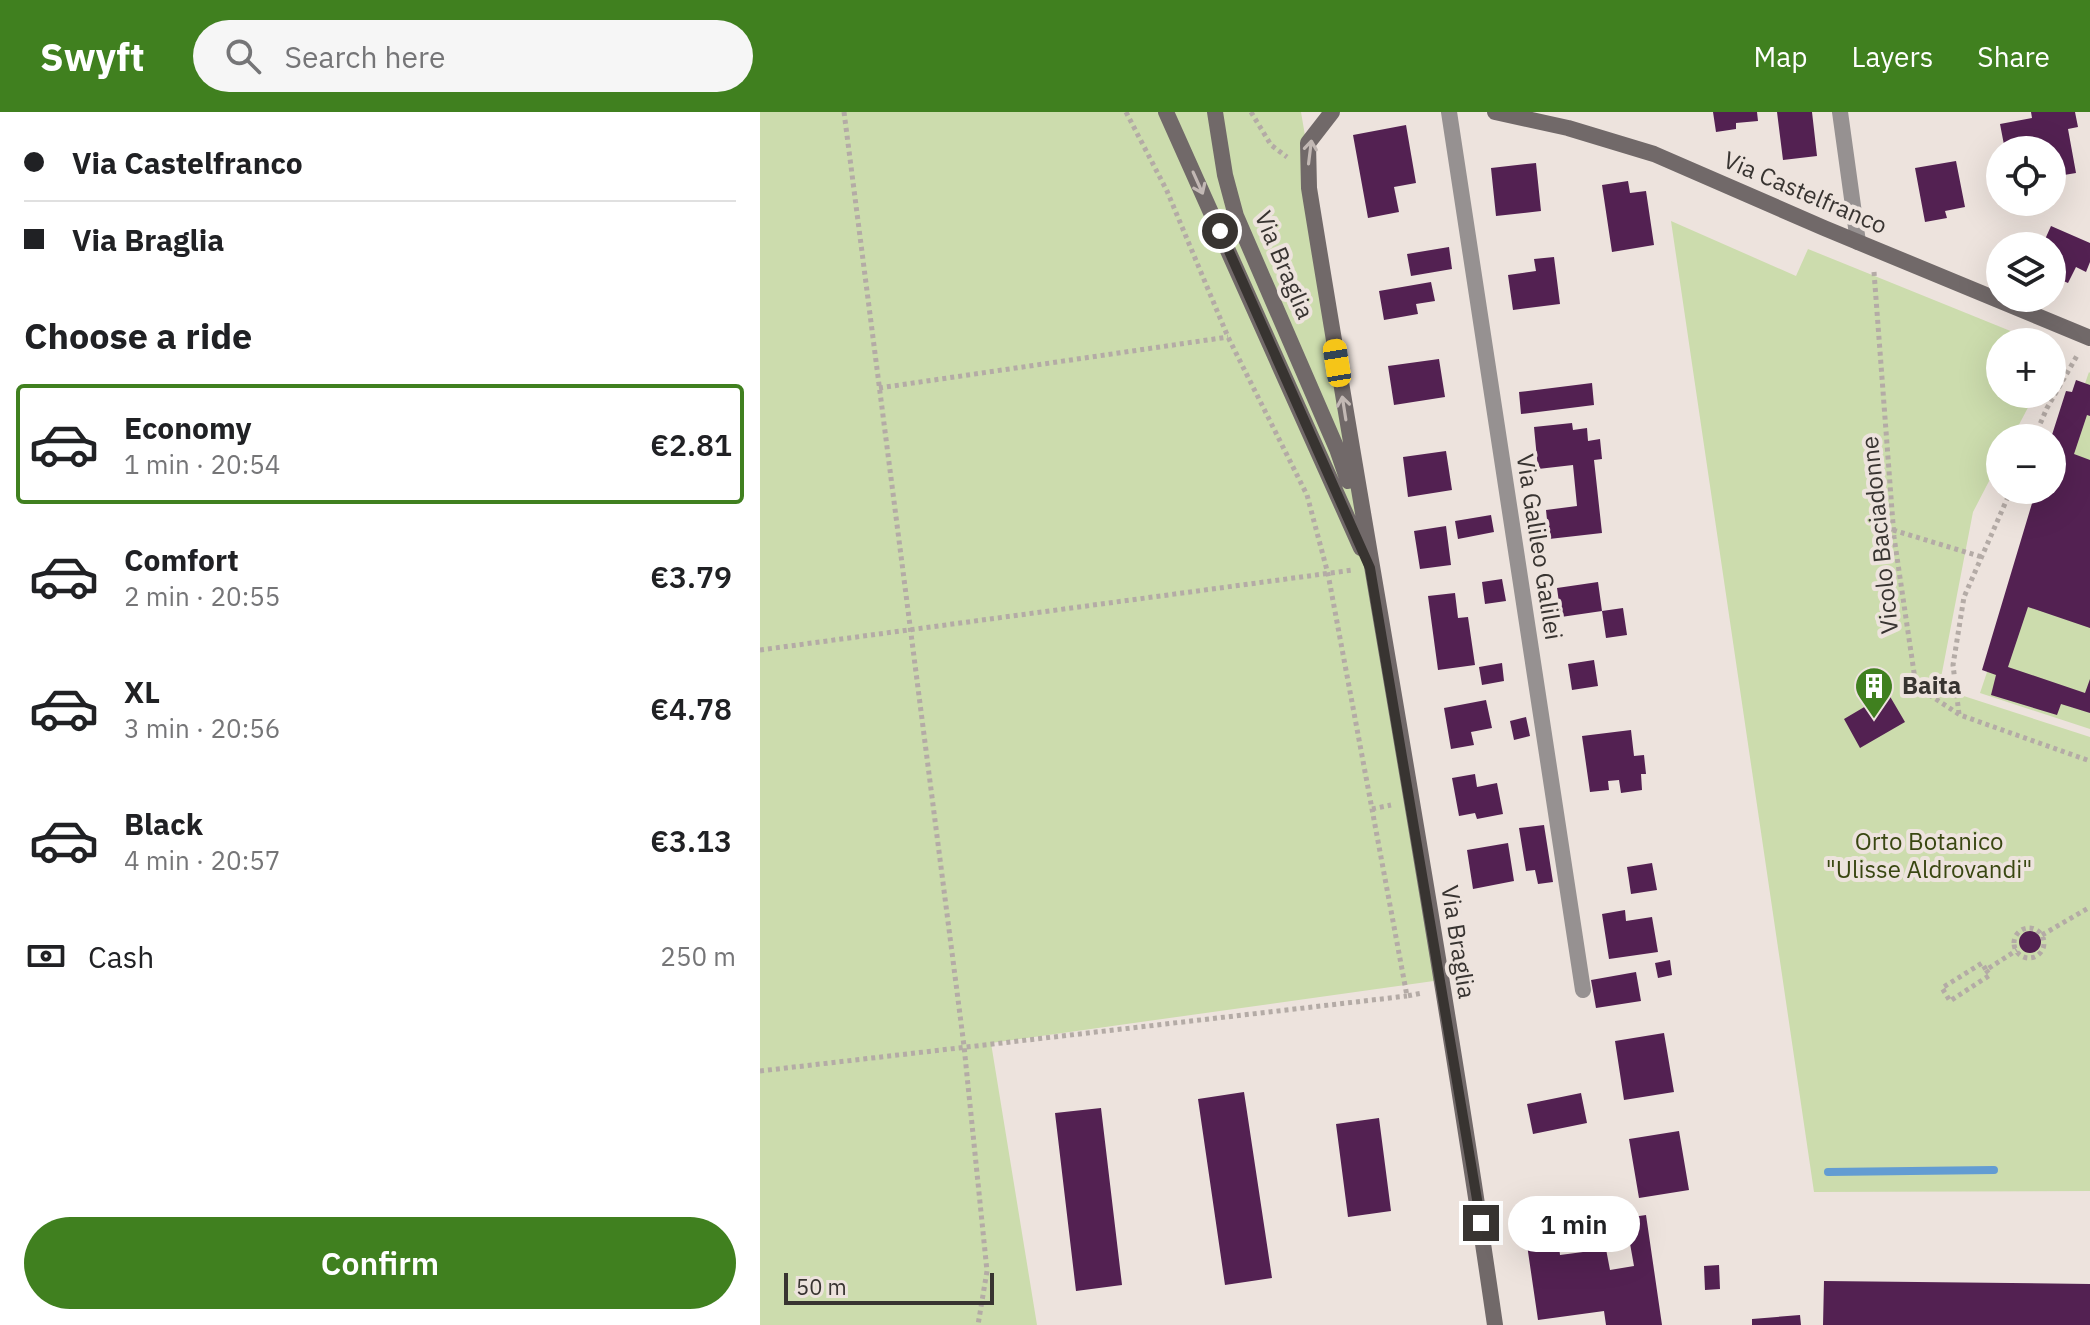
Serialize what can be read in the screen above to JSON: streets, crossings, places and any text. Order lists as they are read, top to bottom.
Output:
{
  "streets": {
    "street": ["Via Castelfranco", "Via Braglia", "Via Galileo Galilei"],
    "path": ["Vicolo Baciadonne"]
  },
  "crossings": [
    ["Via Castelfranco", "Vicolo Baciadonne"]
  ],
  "parks": ["Orto Botanico \"Ulisse Aldrovandi\""],
  "places": {
    "building": ["Baita"]
  },
  "scale_bar": "50 m",
  "page": {
    "header": "Swyft",
    "search": "Search here",
    "nav": ["Map", "Layers", "Share"],
    "banner": ["Via Castelfranco", "Via Braglia"],
    "map_buttons": ["+", "−"],
    "heading": "Choose a ride",
    "list": [
      {
        "name": "Economy",
        "note": "1 min · 20:54",
        "value": "€2.81"
      },
      {
        "name": "Comfort",
        "note": "2 min · 20:55",
        "value": "€3.79"
      },
      {
        "name": "XL",
        "note": "3 min · 20:56",
        "value": "€4.78"
      },
      {
        "name": "Black",
        "note": "4 min · 20:57",
        "value": "€3.13"
      }
    ],
    "pay": ["Cash", "250 m"],
    "bubble": "1 min",
    "buttons": "Confirm",
    "scale": "50 m"
  }
}
